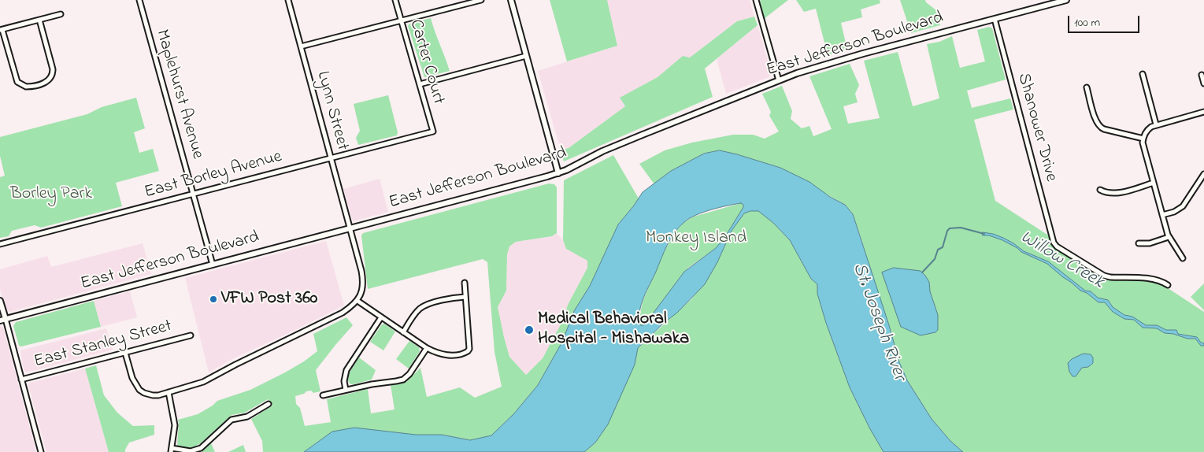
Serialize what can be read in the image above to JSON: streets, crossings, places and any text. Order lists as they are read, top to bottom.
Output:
{
  "streets": {
    "street": [
      "East Jefferson Boulevard",
      "Carter Court",
      "Maplehurst Avenue",
      "Lynn Street",
      "Shanower Drive",
      "East Borley Avenue",
      "East Stanley Street"
    ]
  },
  "crossings": [
    ["East Jefferson Boulevard", "Maplehurst Avenue"],
    ["East Jefferson Boulevard", "Lynn Street"],
    ["East Jefferson Boulevard", "Shanower Drive"],
    ["Carter Court", "East Borley Avenue"],
    ["Maplehurst Avenue", "East Borley Avenue"],
    ["Lynn Street", "East Borley Avenue"]
  ],
  "water": ["Willow Creek", "St. Joseph River"],
  "parks": ["Borley Park", "Monkey Island"],
  "places": ["VFW Post 360", "Medical Behavioral Hospital - Mishawaka"],
  "scale_bar": "100 m"
}
